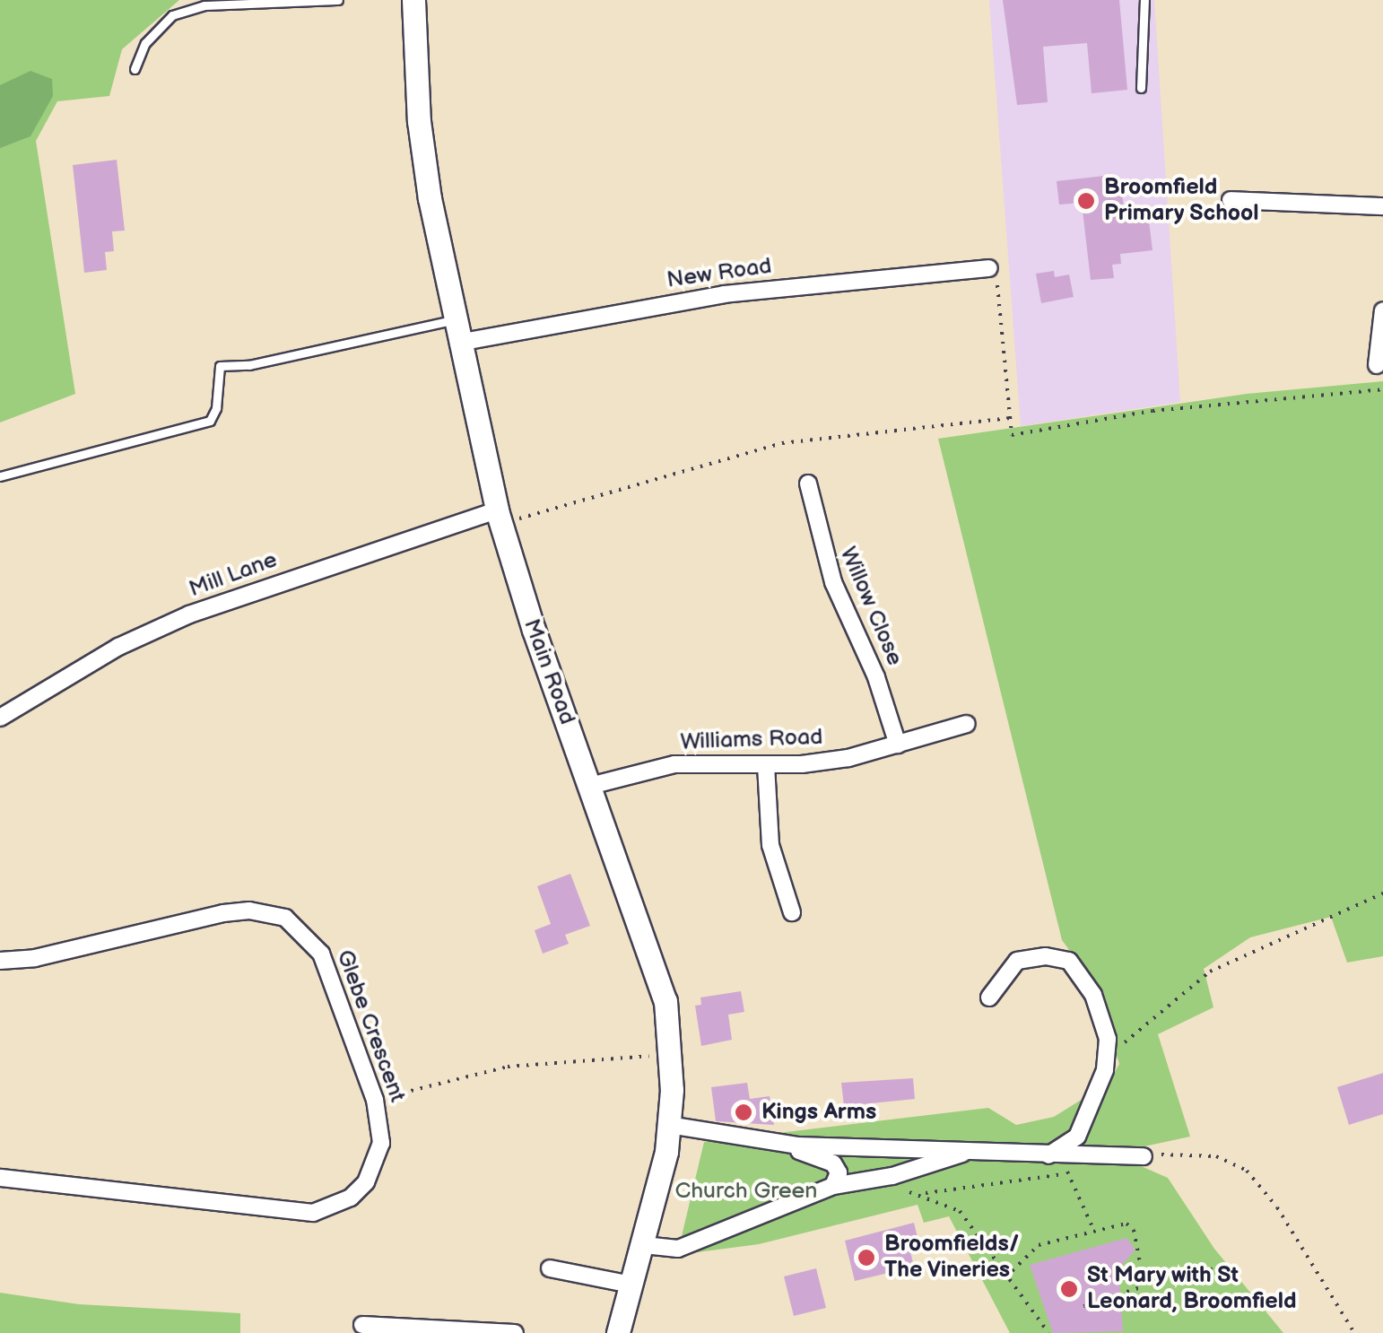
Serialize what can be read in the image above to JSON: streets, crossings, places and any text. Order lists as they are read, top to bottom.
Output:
{
  "streets": {
    "main road": ["Main Road"],
    "street": [
      "New Road",
      "Mill Lane",
      "Willow Close",
      "Williams Road",
      "Glebe Crescent"
    ]
  },
  "crossings": [
    ["New Road", "Main Road"],
    ["Mill Lane", "Main Road"],
    ["Willow Close", "Williams Road"],
    ["Main Road", "Williams Road"]
  ],
  "parks": ["Church Green"],
  "places": [
    "Broomfield Primary School",
    "Kings Arms",
    "Broomfields/ The Vineries",
    "St Mary with St Leonard, Broomfield"
  ]
}
